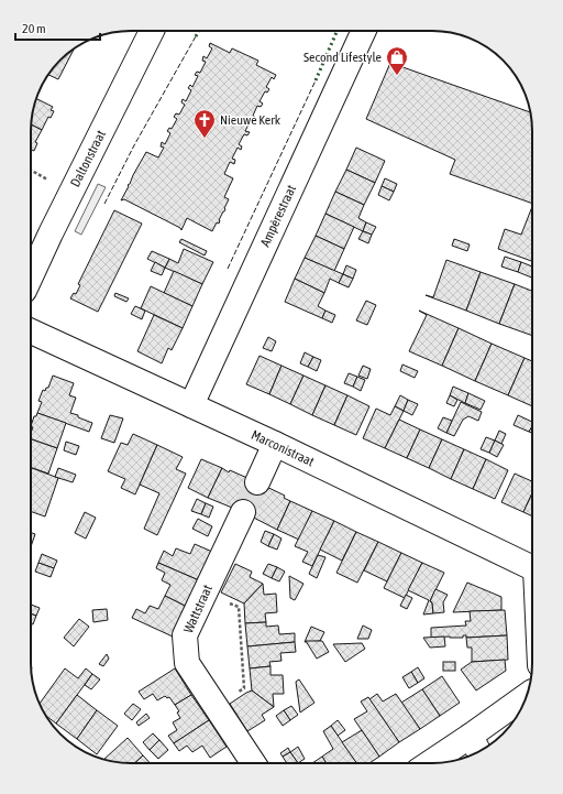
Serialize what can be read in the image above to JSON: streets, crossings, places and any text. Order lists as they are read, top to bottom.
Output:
{
  "streets": {
    "street": [
      "Daltonstraat",
      "Ampèrestraat",
      "Marconistraat",
      "Wattstraat"
    ]
  },
  "crossings": [
    ["Ampèrestraat", "Marconistraat"]
  ],
  "places": {
    "shop": ["Second Lifestyle"],
    "church": ["Nieuwe Kerk"]
  },
  "scale_bar": "20 m"
}
